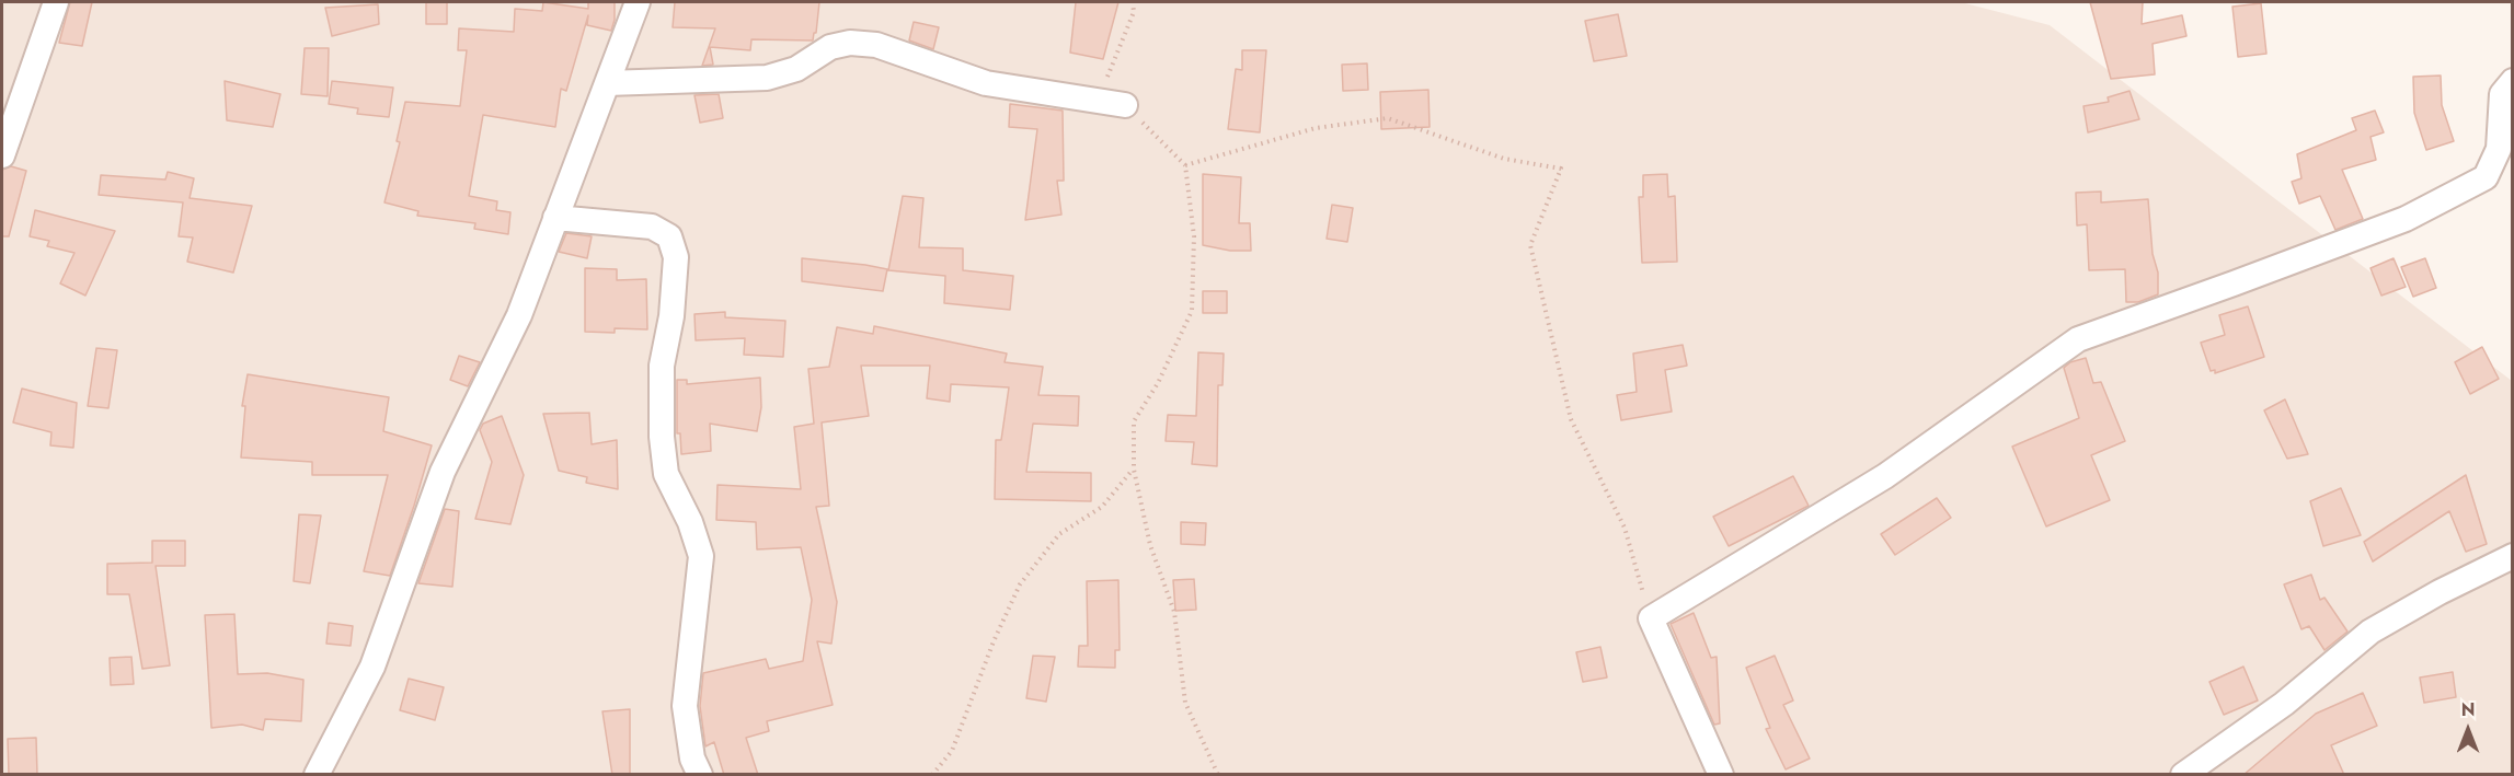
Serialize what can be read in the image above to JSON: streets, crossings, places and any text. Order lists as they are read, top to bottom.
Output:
{
  "north": "top"
}
